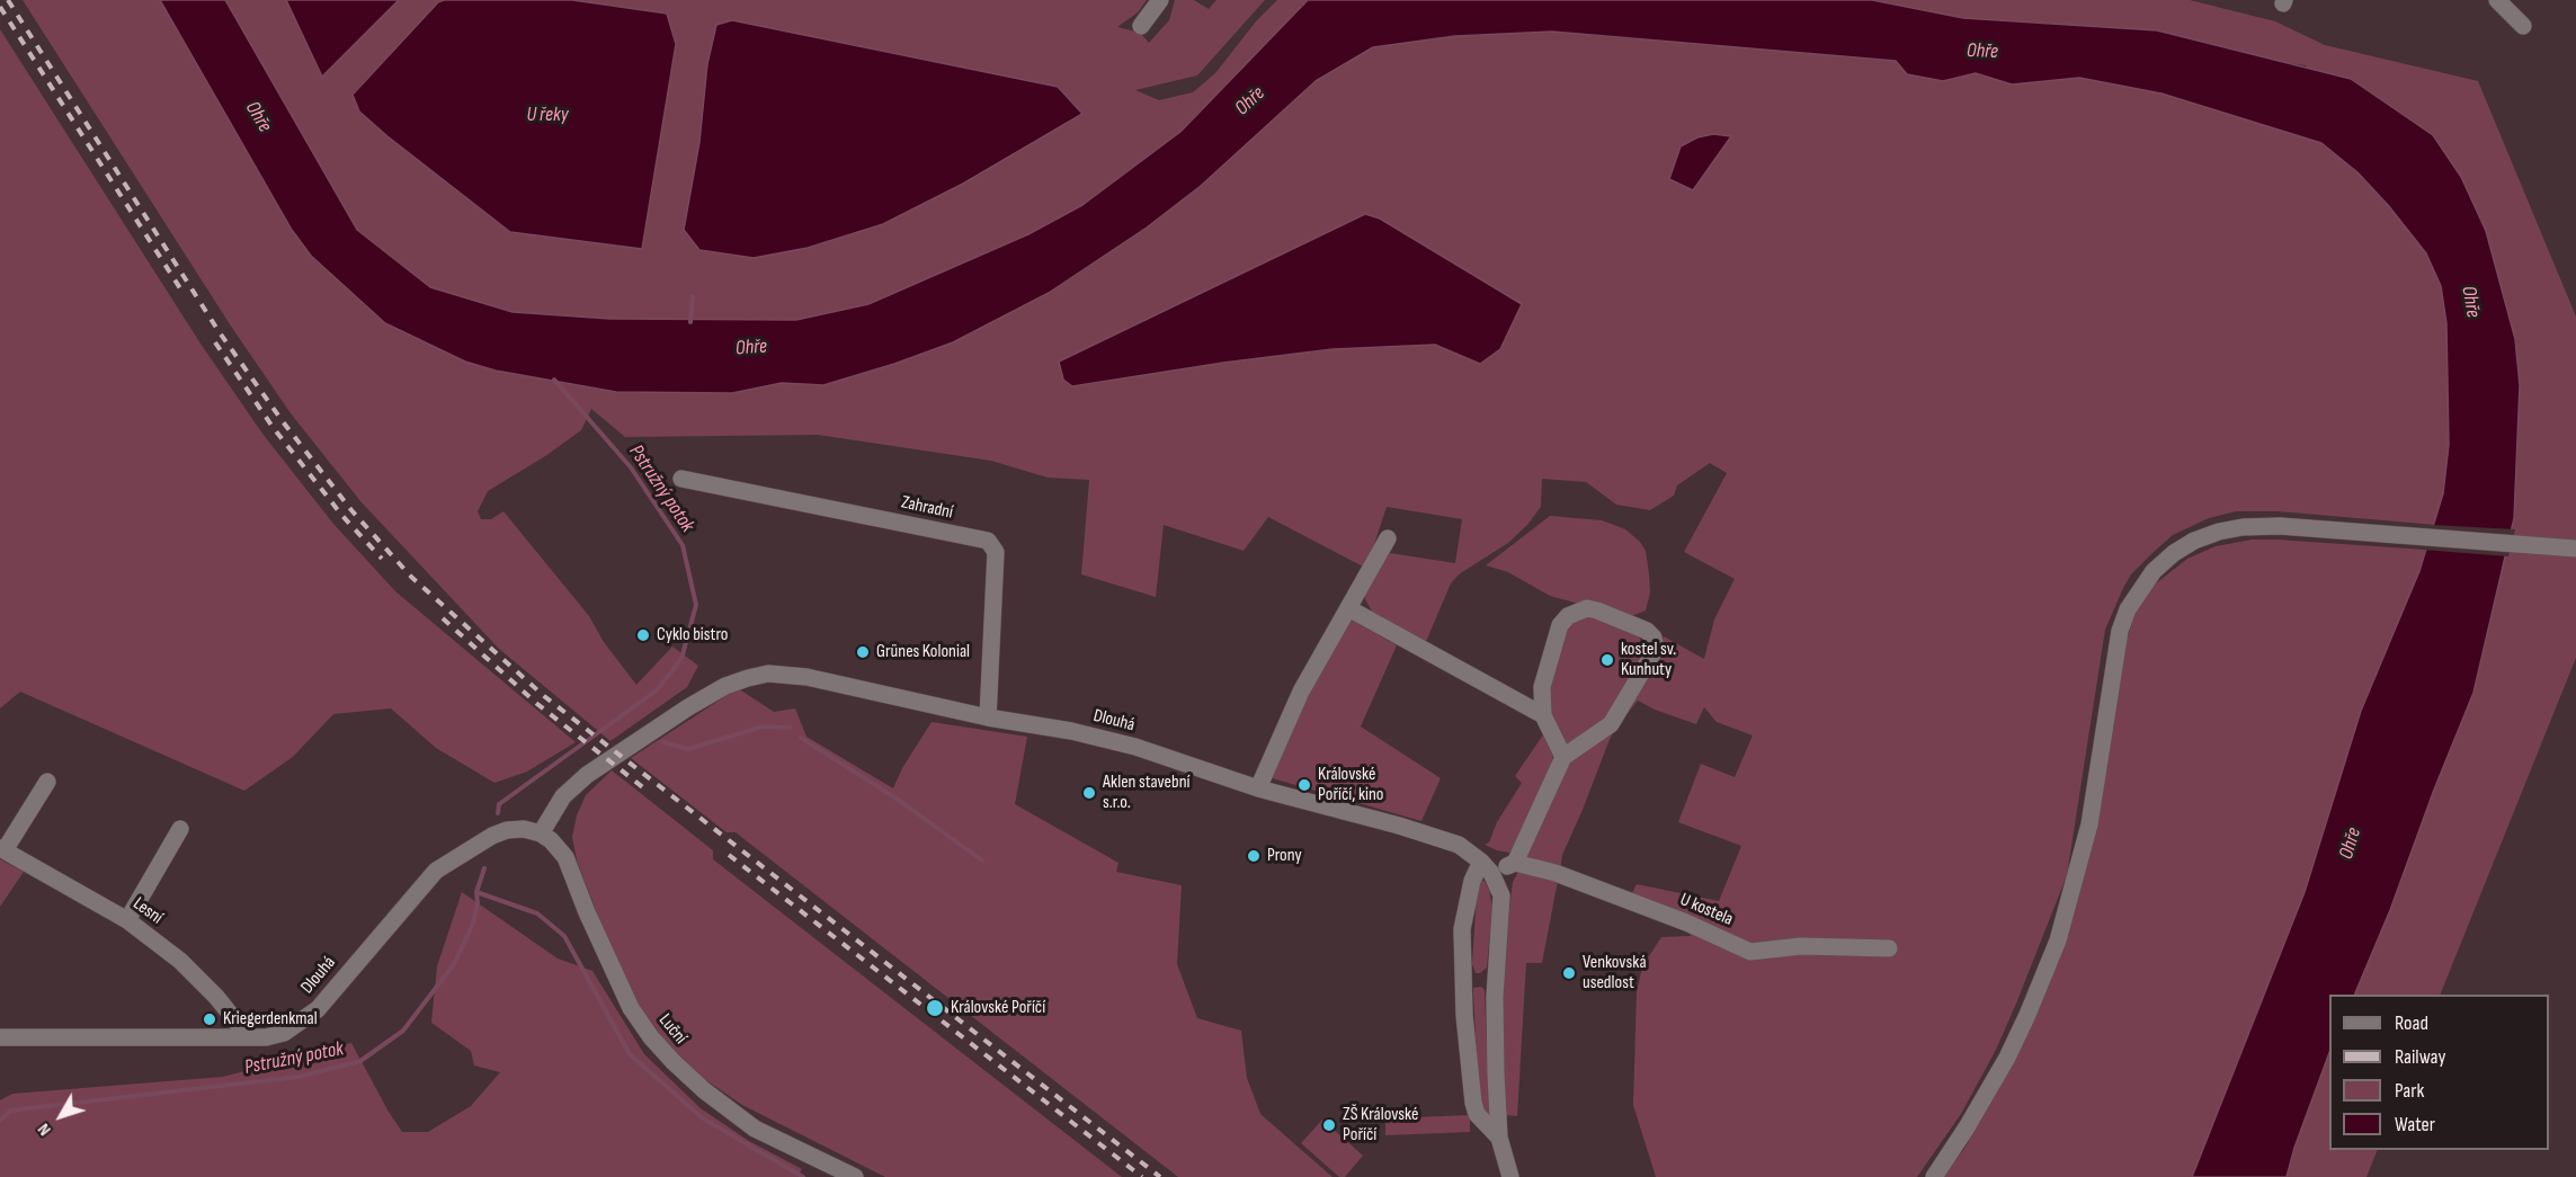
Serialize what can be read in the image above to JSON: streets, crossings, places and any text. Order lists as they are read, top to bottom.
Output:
{
  "streets": {
    "street": [
      "Zahradní",
      "Dlouhá",
      "U kostela",
      "Lesní",
      "Luční"
    ]
  },
  "crossings": [
    ["Zahradní", "Dlouhá"],
    ["Dlouhá", "Lesní"],
    ["Dlouhá", "Luční"]
  ],
  "water": ["Ohře", "U řeky", "Pstružný potok"],
  "places": [
    "Cyklo bistro",
    "Grünes Kolonial",
    "kostel sv. Kunhuty",
    "Královské Poříčí, kino",
    "Aklen stavební s.r.o.",
    "Prony",
    "Venkovská usedlost",
    "Královské Poříčí",
    "Kriegerdenkmal",
    "ZŠ Královské Poříčí"
  ],
  "legend": [
    "Road",
    "Railway",
    "Park",
    "Water"
  ],
  "north": "bottom left"
}
